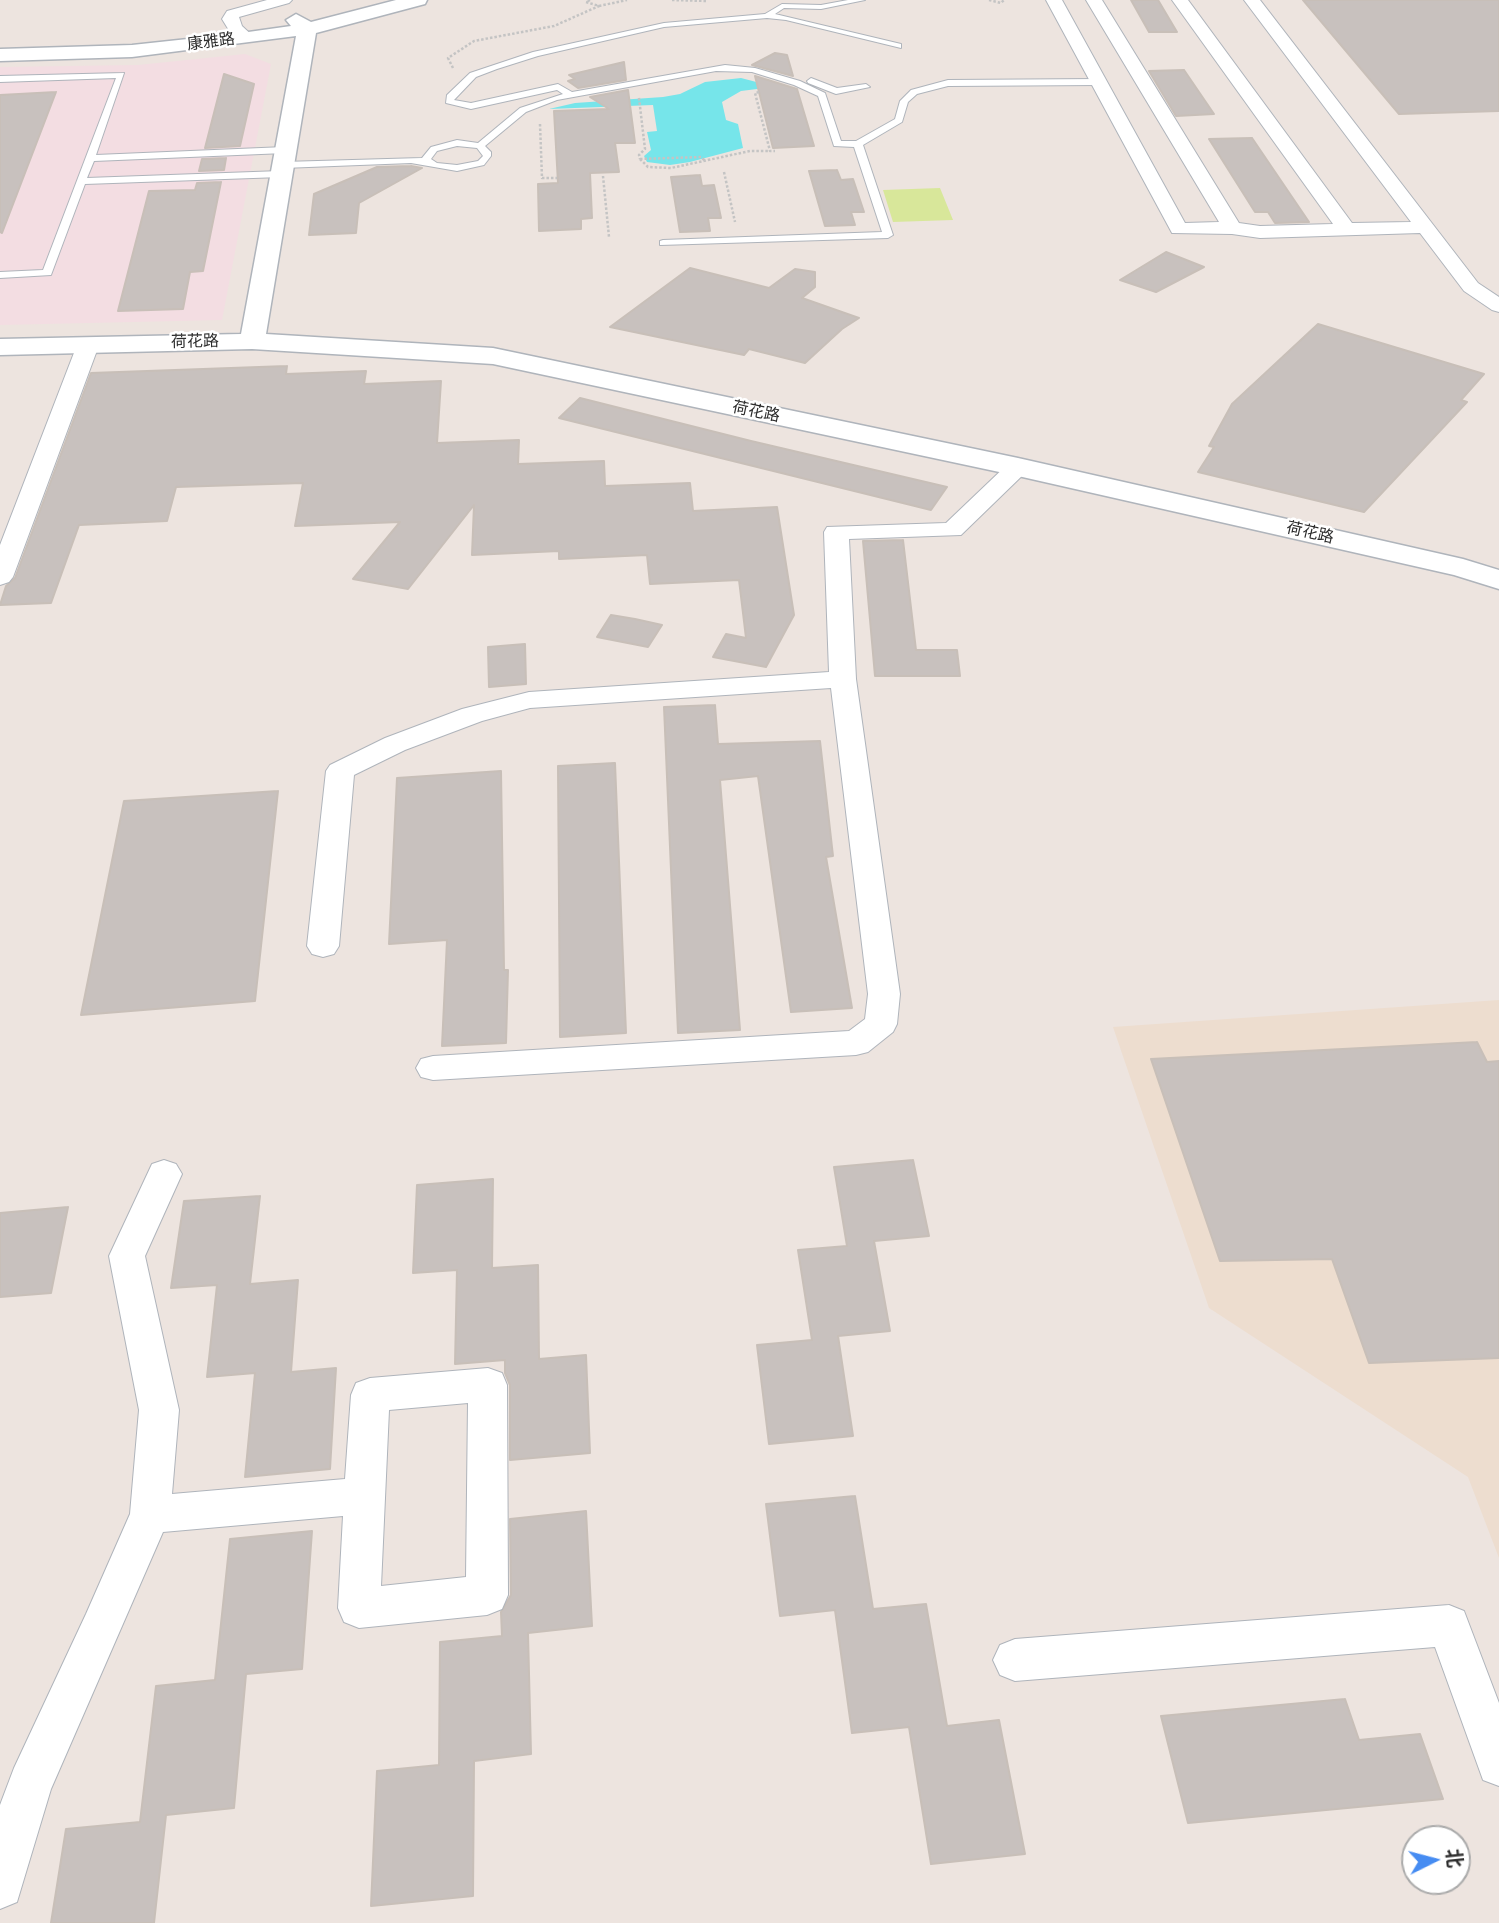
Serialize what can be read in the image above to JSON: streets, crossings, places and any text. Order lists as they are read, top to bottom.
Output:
{
  "streets": {
    "street": ["康雅路", "荷花路"]
  },
  "north": "right"
}
